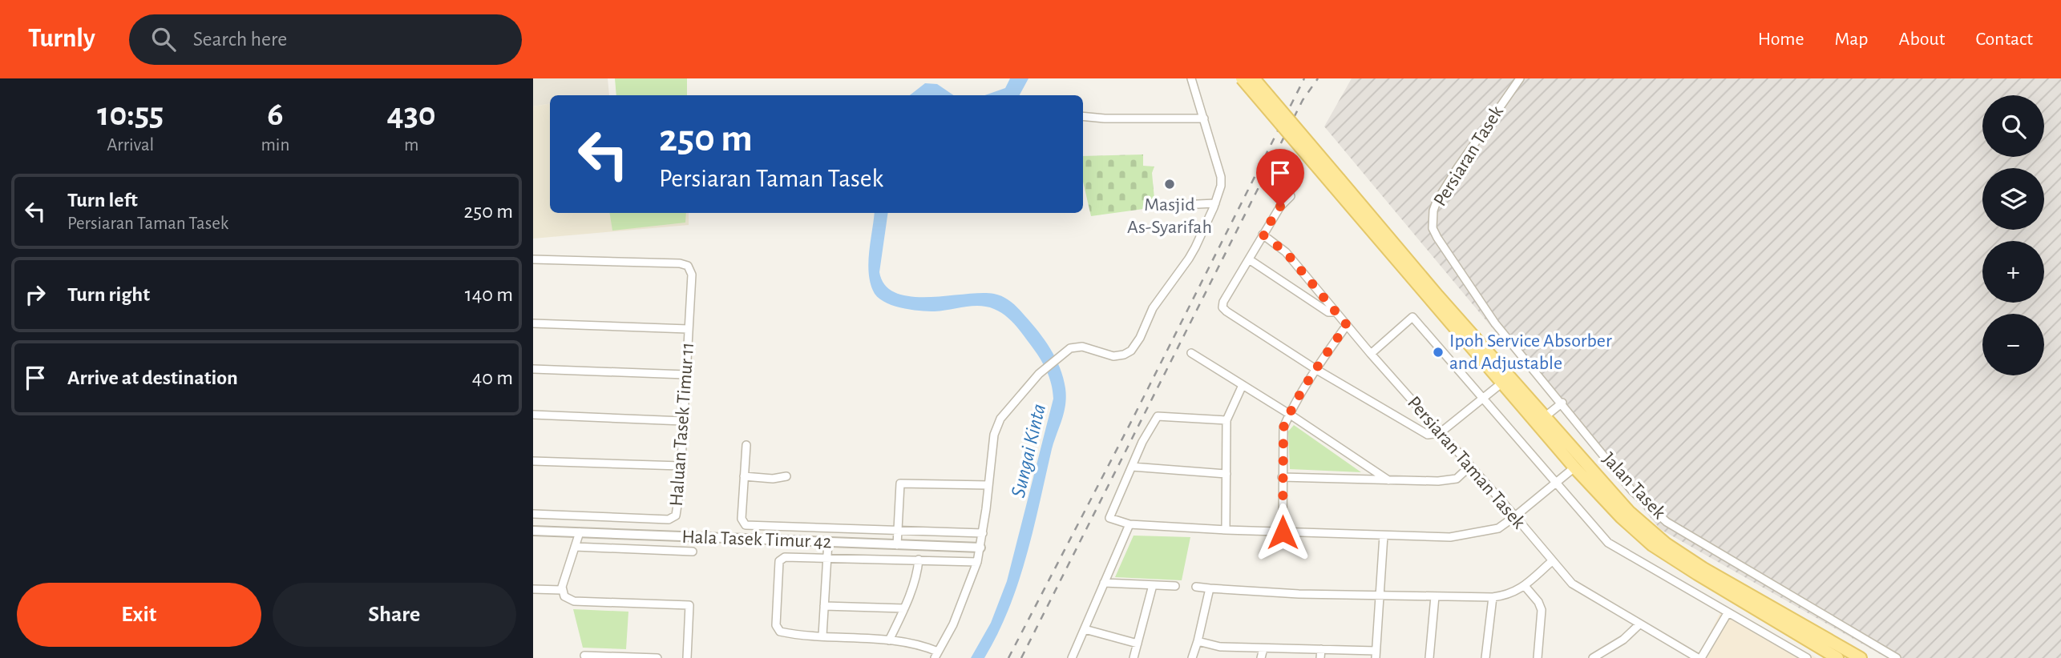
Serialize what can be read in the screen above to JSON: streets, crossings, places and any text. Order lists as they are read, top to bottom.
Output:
{
  "streets": {
    "street": [
      "Persiaran Tasek",
      "Haluan Tasek Timur 11",
      "Persiaran Taman Tasek",
      "Jalan Tasek",
      "Hala Tasek Timur 42"
    ]
  },
  "crossings": [
    ["Persiaran Tasek", "Jalan Tasek"]
  ],
  "water": ["Sungai Kinta"],
  "places": ["Masjid As-Syarifah", "Ipoh Service Absorber and Adjustable"],
  "page": {
    "header": "Turnly",
    "search": "Search here",
    "nav": [
      "Home",
      "Map",
      "About",
      "Contact"
    ],
    "eta": [
      "10:55",
      "Arrival",
      "6",
      "min",
      "430",
      "m"
    ],
    "map_buttons": ["+", "−"],
    "turn": ["250 m", "Persiaran Taman Tasek"],
    "list": [
      {
        "name": "Turn left",
        "note": "Persiaran Taman Tasek",
        "value": "250 m"
      },
      {
        "name": "Turn right",
        "value": "140 m"
      },
      {
        "name": "Arrive at destination",
        "value": "40 m"
      }
    ],
    "buttons": ["Exit", "Share"]
  }
}
